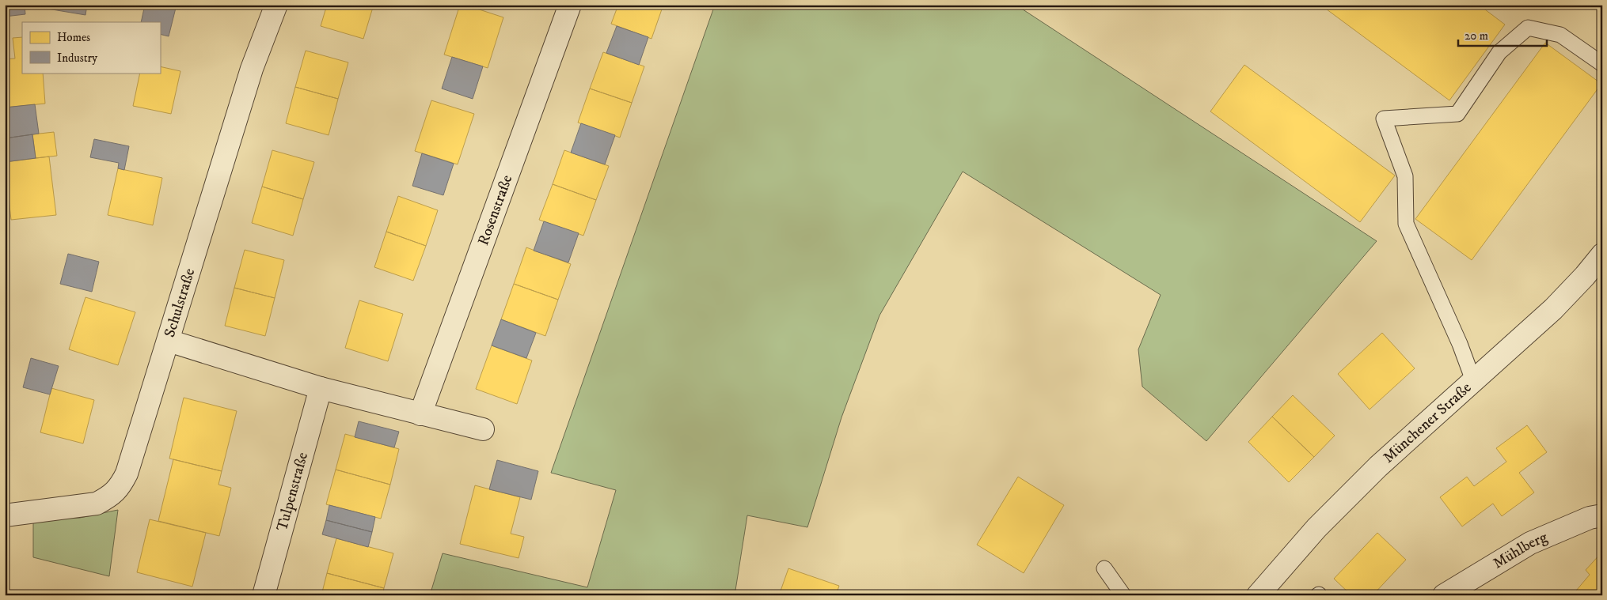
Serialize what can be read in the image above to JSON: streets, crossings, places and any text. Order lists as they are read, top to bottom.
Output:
{
  "streets": {
    "street": [
      "Rosenstraße",
      "Schulstraße",
      "Münchener Straße",
      "Tulpenstraße",
      "Mühlberg"
    ]
  },
  "legend": ["Homes", "Industry"],
  "scale_bar": "20 m"
}
